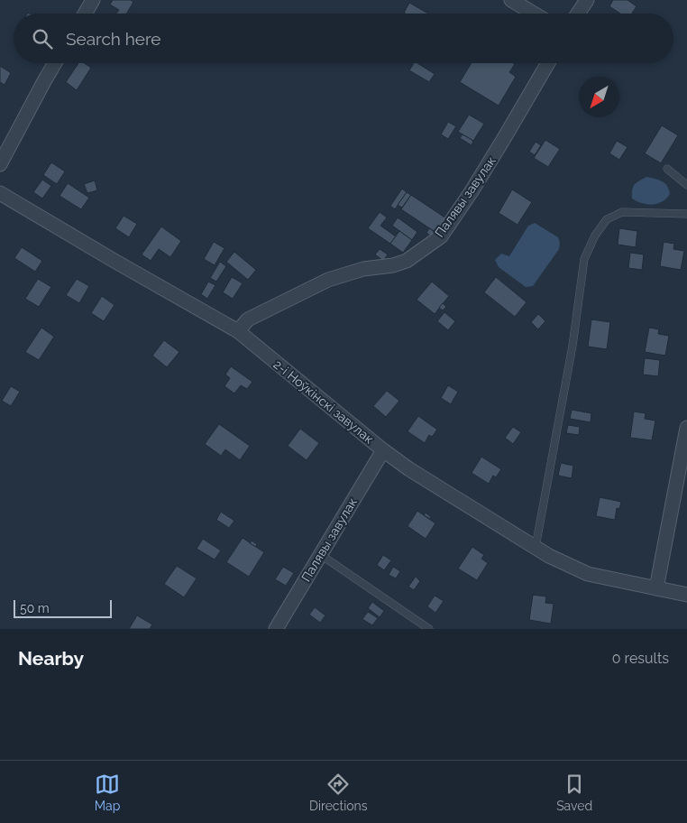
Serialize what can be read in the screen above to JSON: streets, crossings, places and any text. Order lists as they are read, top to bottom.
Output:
{
  "streets": {
    "street": ["Палявы завулак", "2-і Ноўкінскі завулак"]
  },
  "crossings": [
    ["Палявы завулак", "2-і Ноўкінскі завулак"]
  ],
  "scale_bar": "50 m",
  "north": "bottom left",
  "page": {
    "search": "Search here",
    "scale": "50 m",
    "heading": ["Nearby", "0 results"],
    "nav": ["Map", "Directions", "Saved"]
  }
}
